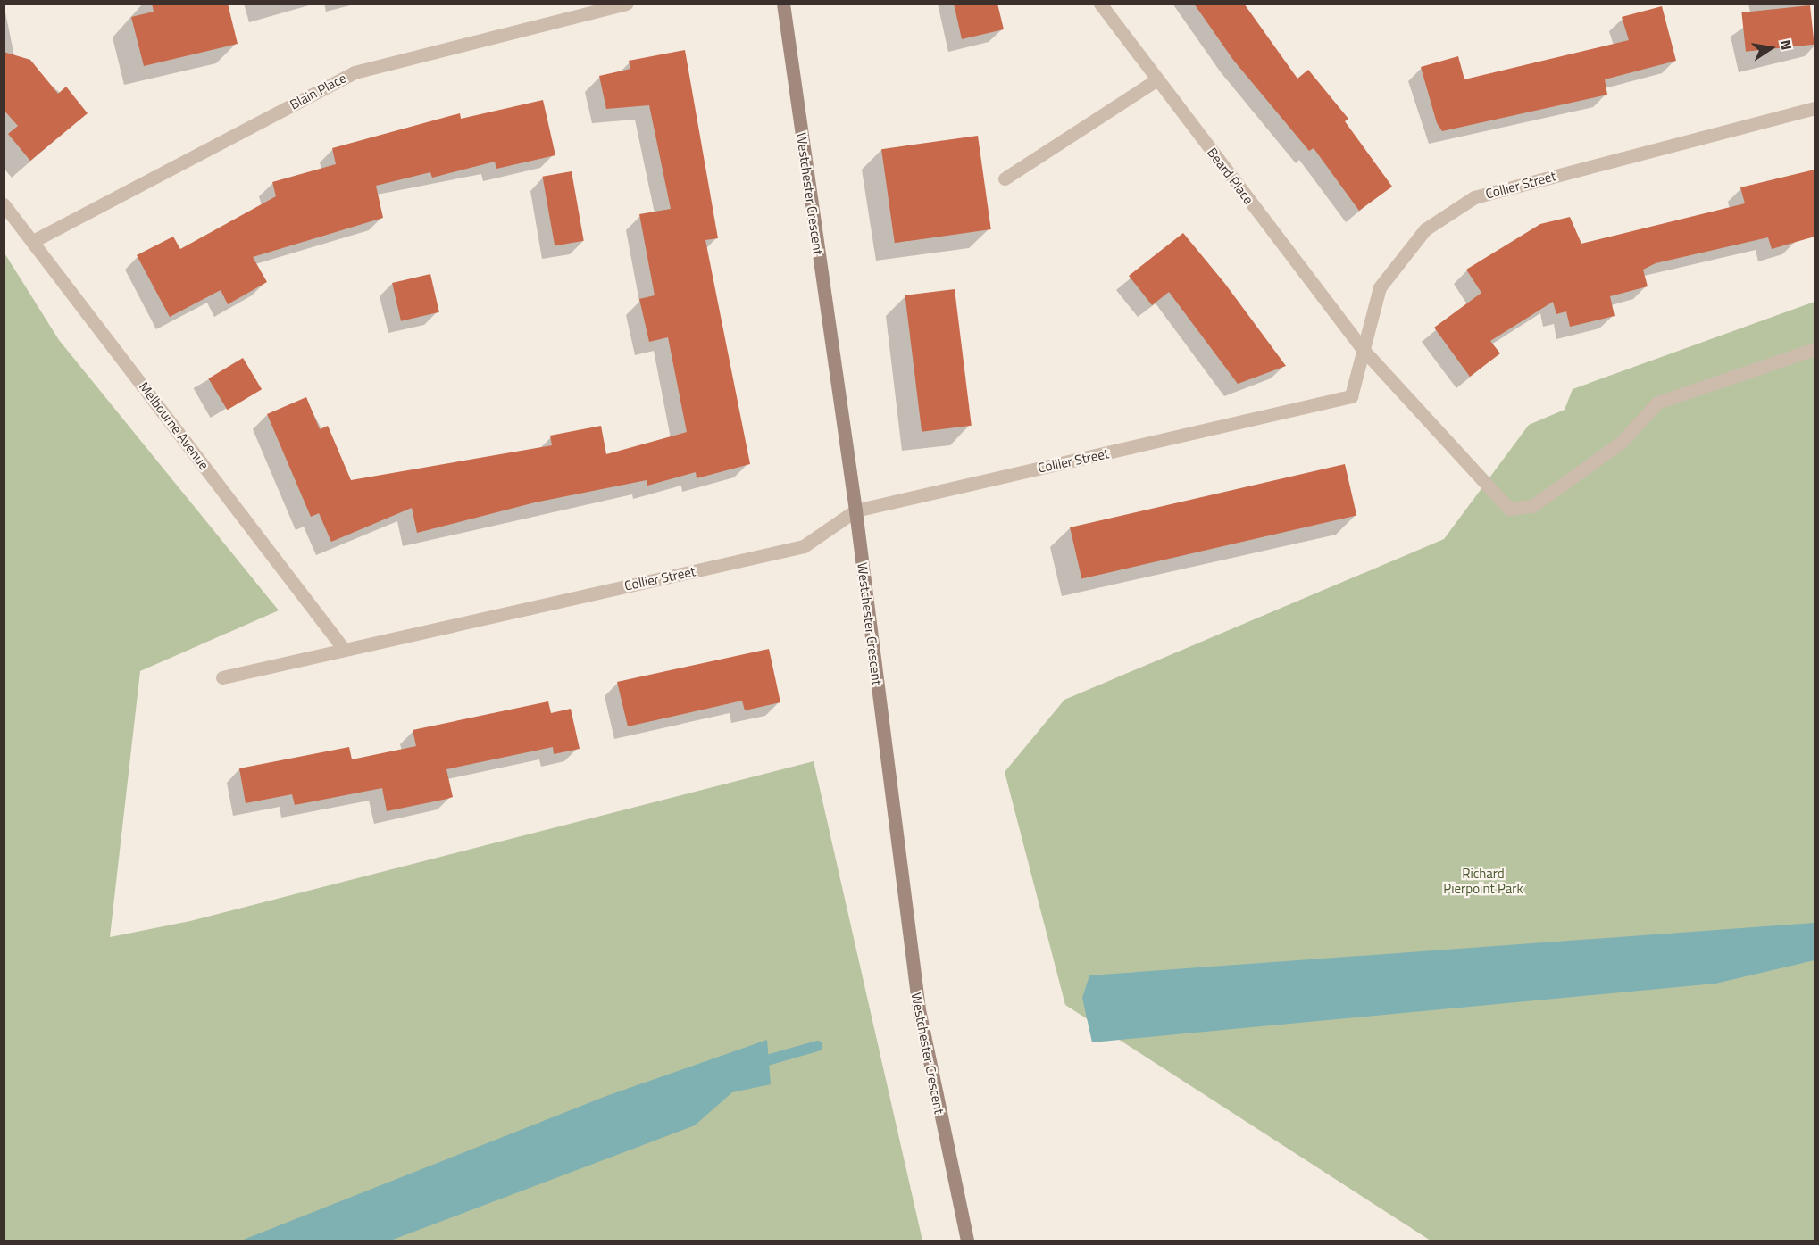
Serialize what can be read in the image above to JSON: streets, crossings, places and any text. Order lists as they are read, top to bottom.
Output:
{
  "streets": {
    "main road": ["Westchester Crescent"],
    "street": [
      "Blain Place",
      "Beard Place",
      "Collier Street",
      "Melbourne Avenue"
    ]
  },
  "crossings": [
    ["Blain Place", "Melbourne Avenue"],
    ["Beard Place", "Collier Street"],
    ["Collier Street", "Westchester Crescent"],
    ["Collier Street", "Melbourne Avenue"]
  ],
  "parks": ["Richard Pierpoint Park"],
  "north": "right"
}
